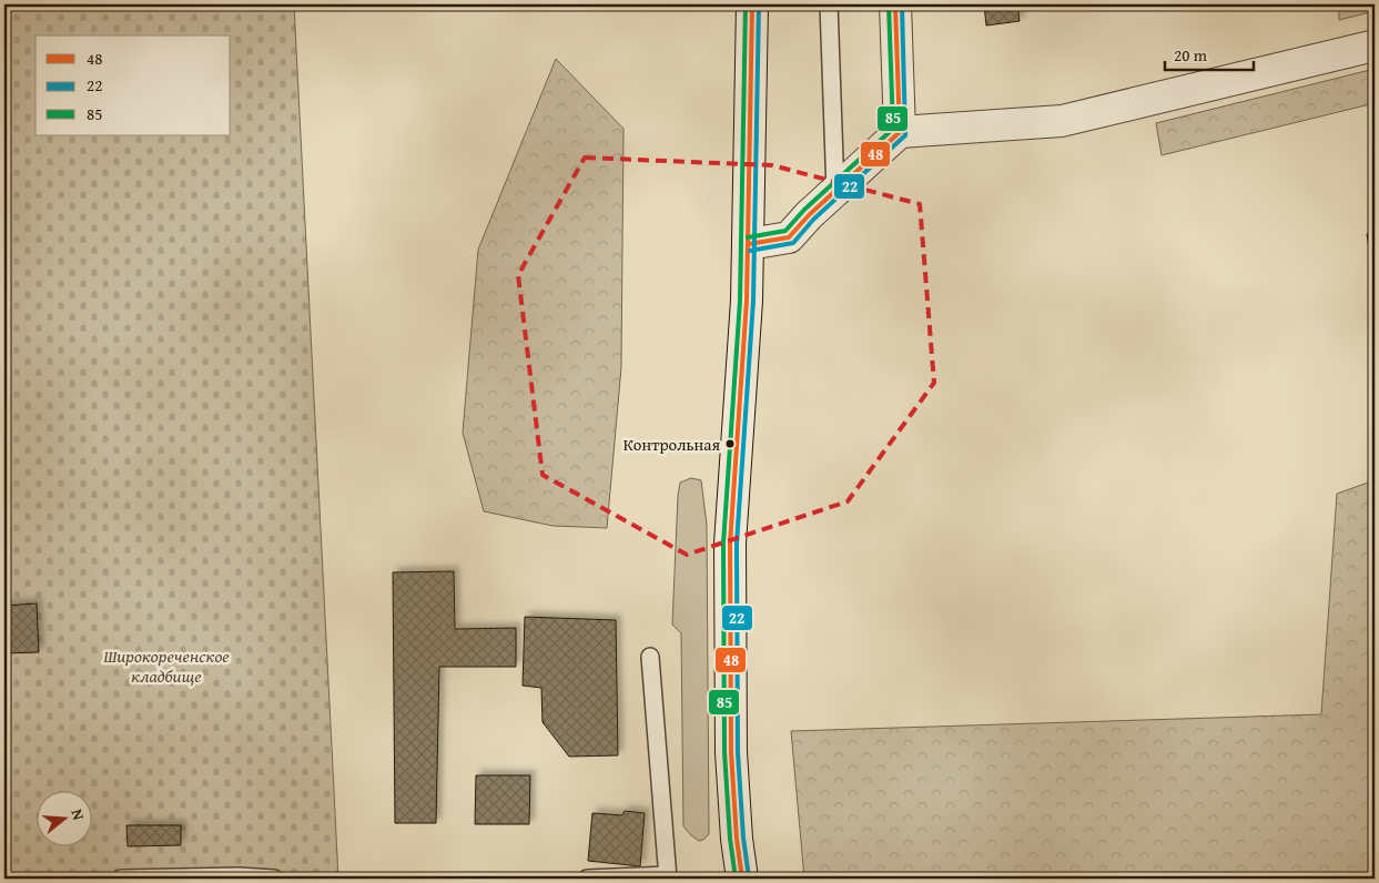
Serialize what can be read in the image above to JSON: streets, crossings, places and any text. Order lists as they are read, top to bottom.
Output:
{
  "parks": ["Широкореченское кладбище"],
  "places": ["Контрольная"],
  "lines": ["transit line 48", "transit line 22", "transit line 85"],
  "legend": ["48", "22", "85"],
  "scale_bar": "20 m",
  "north": "right"
}
